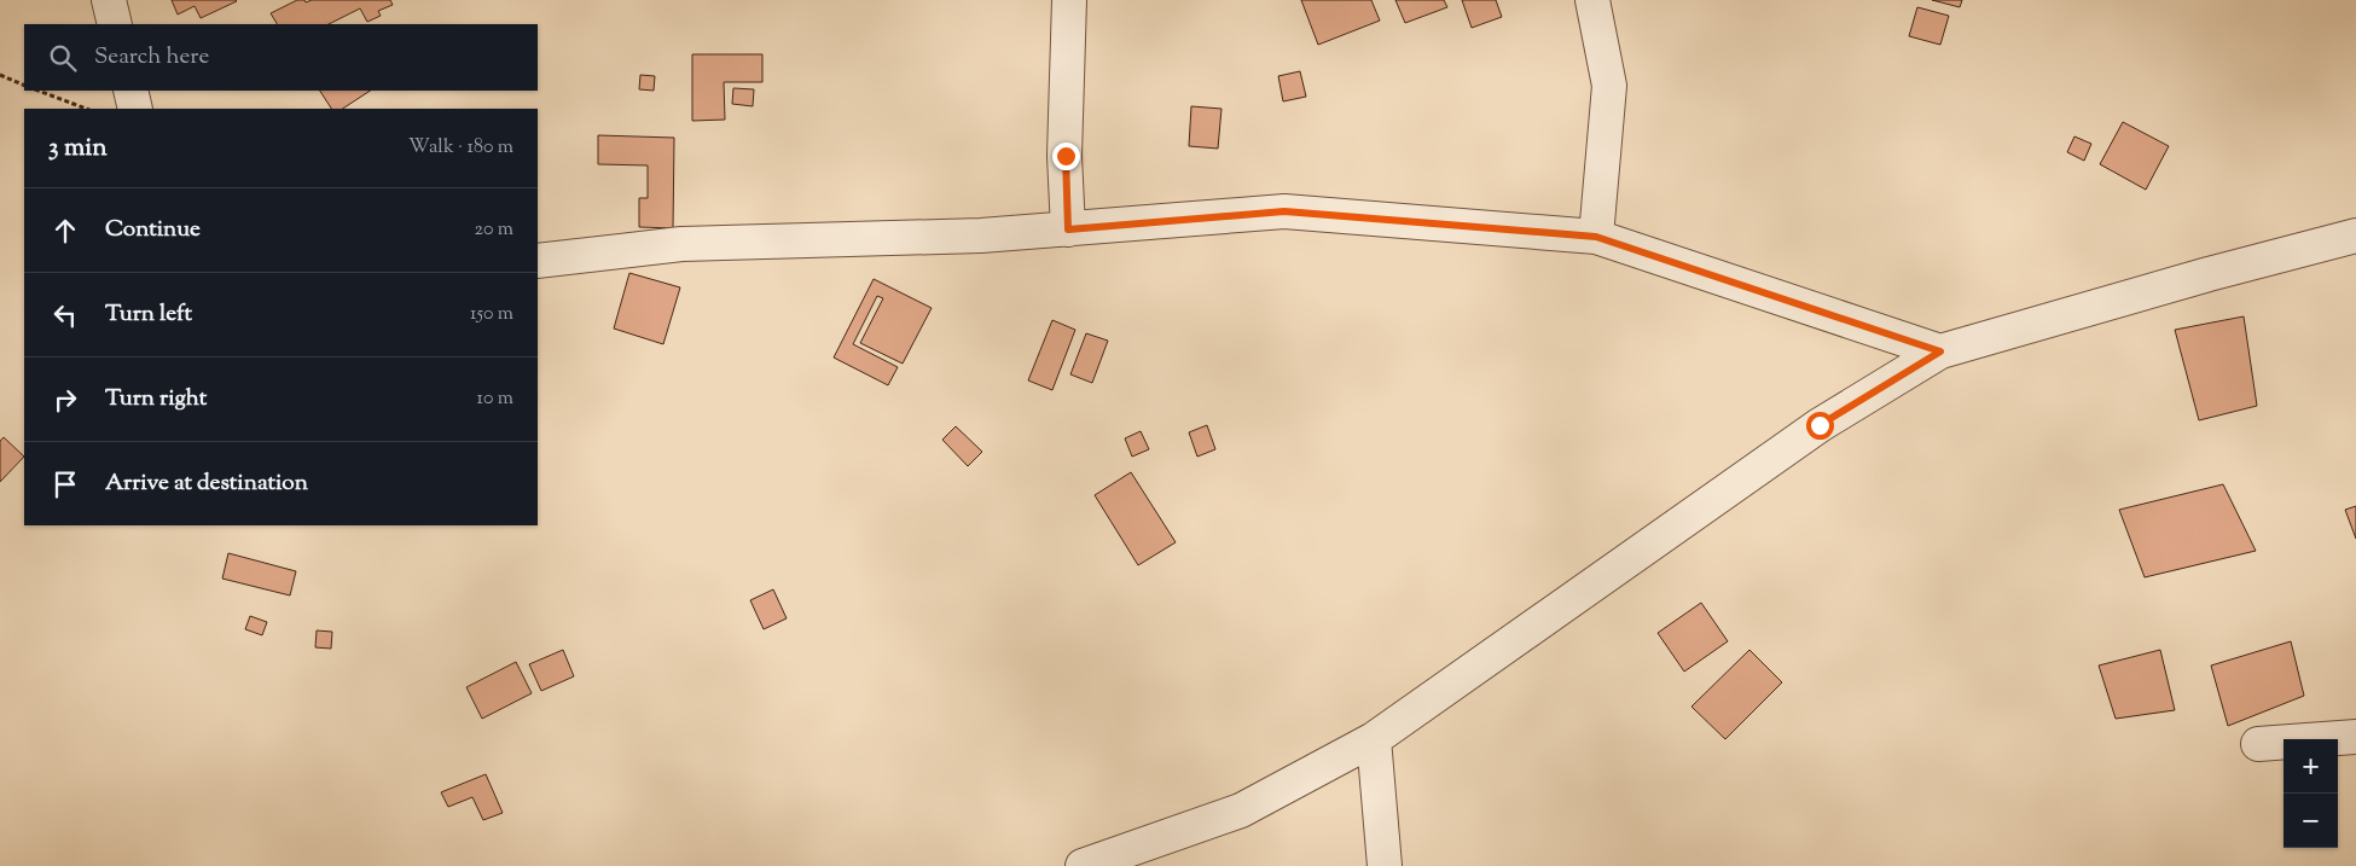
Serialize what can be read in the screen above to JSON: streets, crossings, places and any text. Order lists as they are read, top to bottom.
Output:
{
  "page": {
    "search": "Search here",
    "heading": ["3 min", "Walk · 180 m"],
    "list": [
      ["Continue", "20 m"],
      ["Turn left", "150 m"],
      ["Turn right", "10 m"],
      "Arrive at destination"
    ],
    "map_buttons": ["+", "−"]
  }
}
